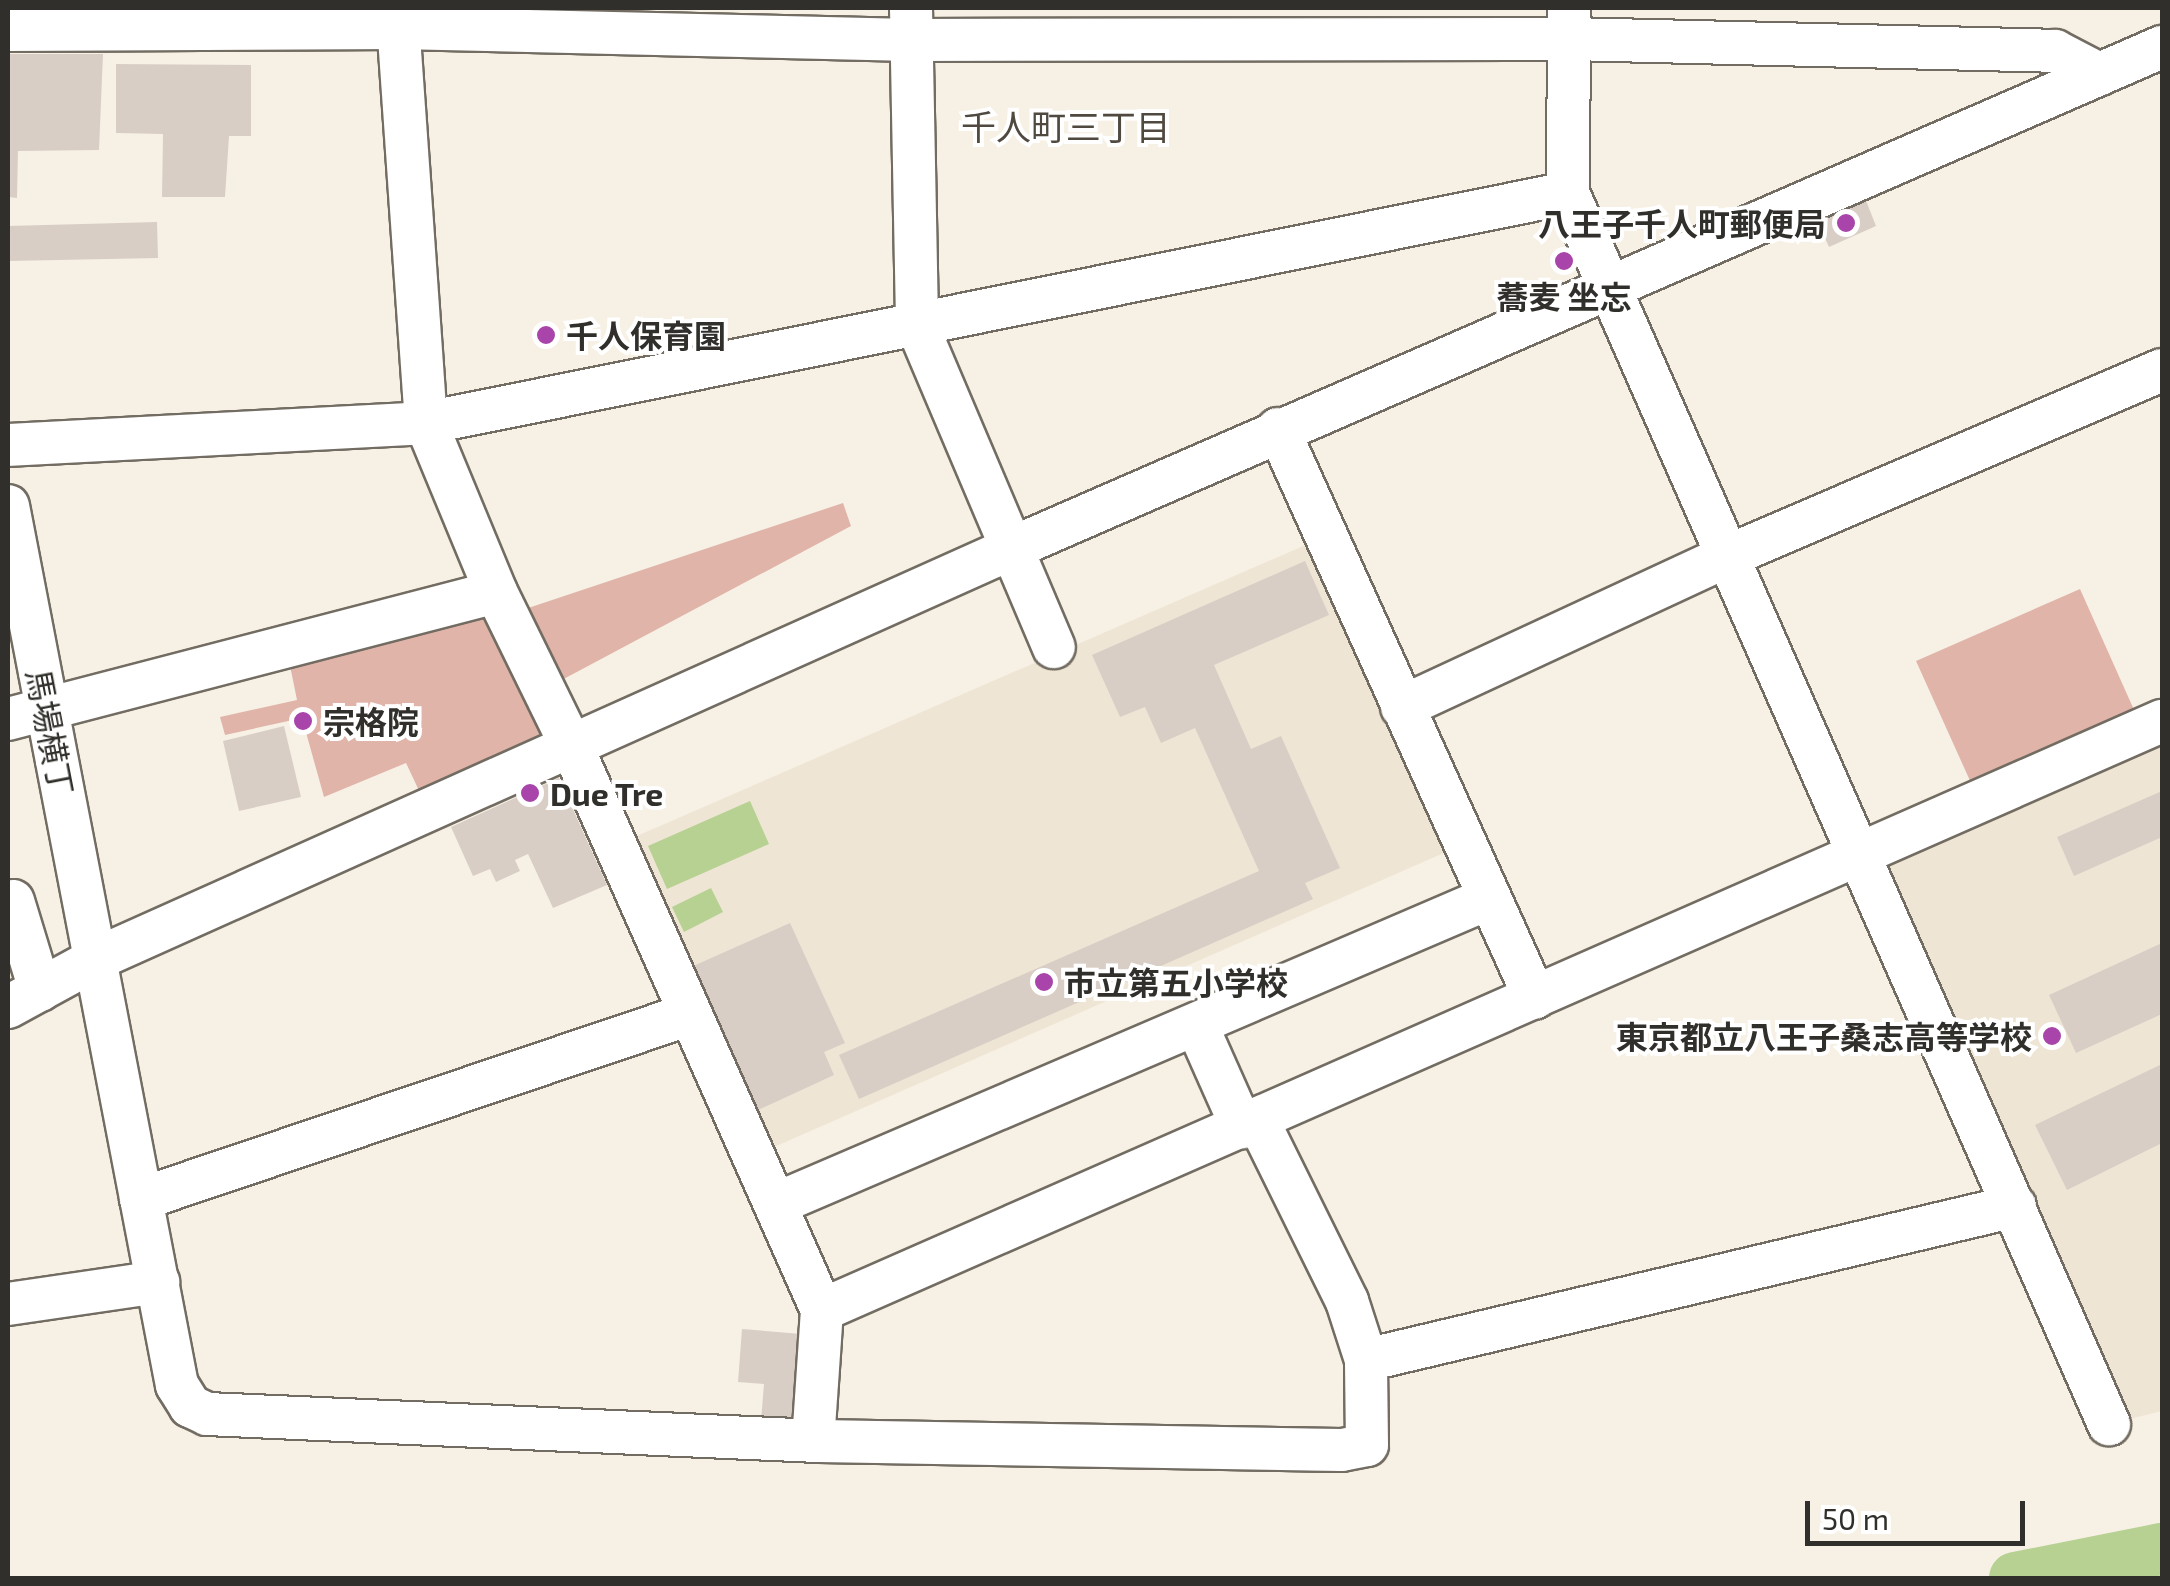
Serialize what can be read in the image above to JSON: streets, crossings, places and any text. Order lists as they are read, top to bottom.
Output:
{
  "streets": {
    "street": ["馬場横丁"]
  },
  "districts": ["千人町三丁目"],
  "places": [
    "八王子千人町郵便局",
    "蕎麦 坐忘",
    "千人保育園",
    "宗格院",
    "Due Tre",
    "市立第五小学校",
    "東京都立八王子桑志高等学校"
  ],
  "scale_bar": "50 m"
}
